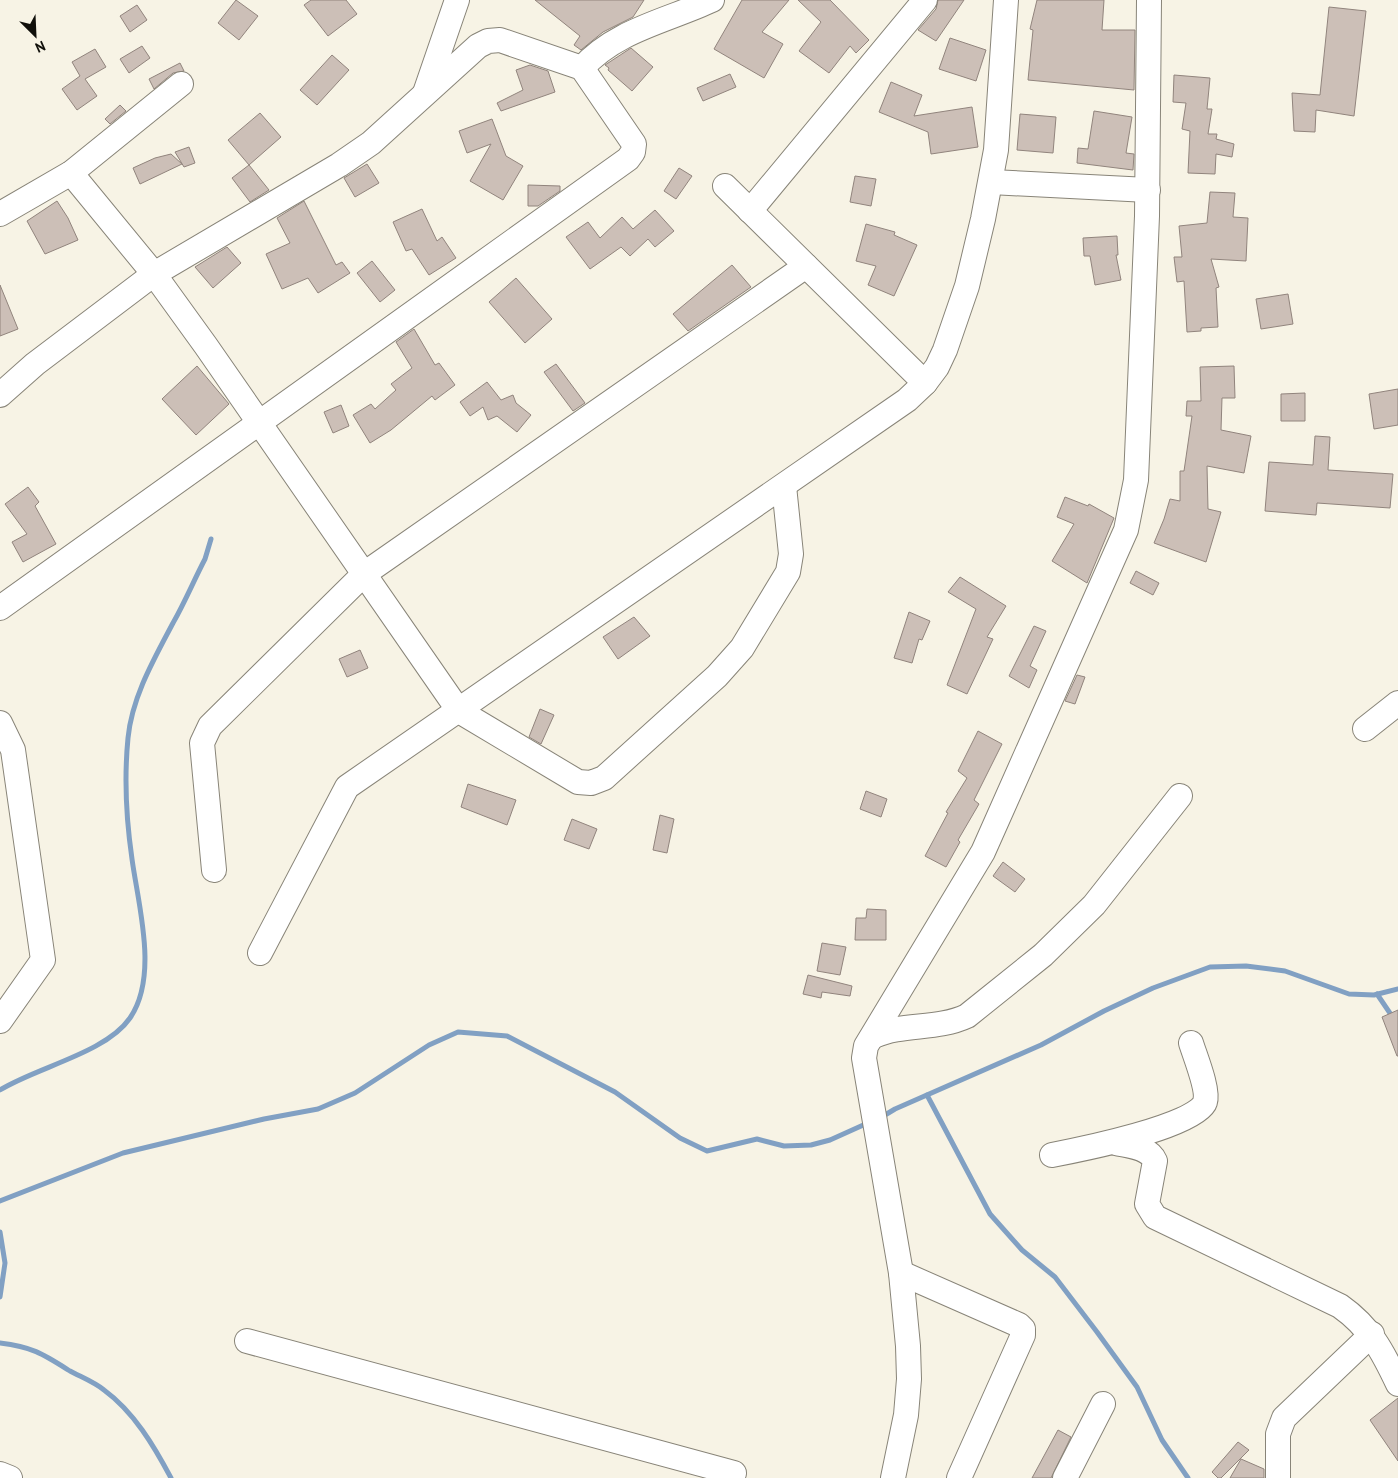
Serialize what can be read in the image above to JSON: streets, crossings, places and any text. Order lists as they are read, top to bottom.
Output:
{
  "north": "bottom right"
}
